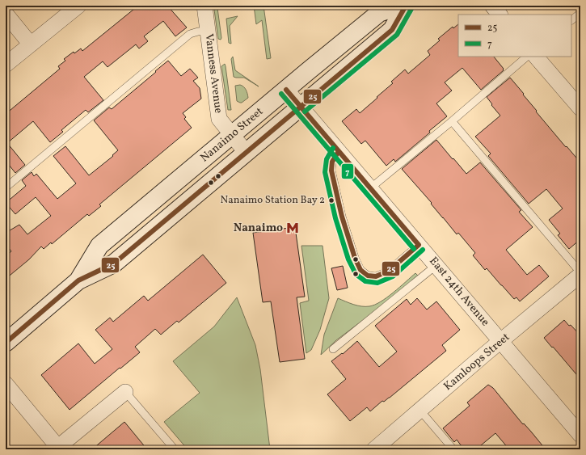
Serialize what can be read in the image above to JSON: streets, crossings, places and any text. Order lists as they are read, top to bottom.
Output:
{
  "streets": {
    "main road": ["Nanaimo Street"],
    "street": ["Vanness Avenue", "East 24th Avenue", "Kamloops Street"]
  },
  "crossings": [
    ["Vanness Avenue", "Nanaimo Street"],
    ["Nanaimo Street", "East 24th Avenue"],
    ["East 24th Avenue", "Kamloops Street"]
  ],
  "places": {
    "other": ["Nanaimo Station Bay 2"],
    "metro station": ["Nanaimo"]
  },
  "lines": ["transit line 25", "transit line 7"],
  "legend": ["25", "7"]
}
